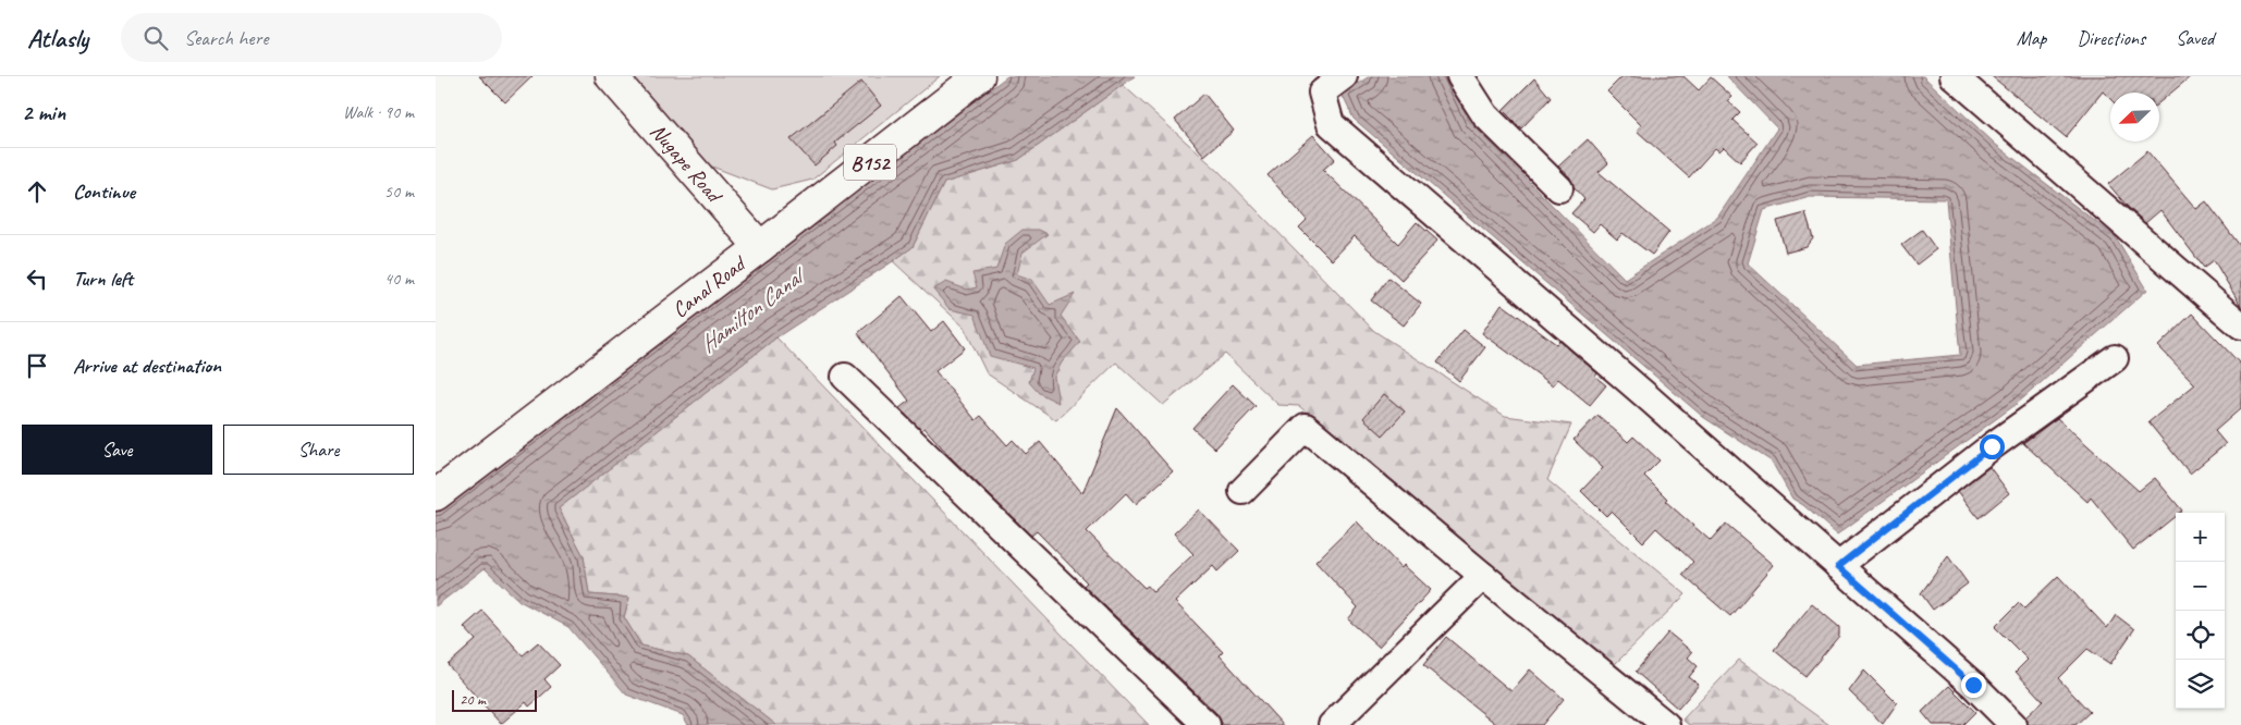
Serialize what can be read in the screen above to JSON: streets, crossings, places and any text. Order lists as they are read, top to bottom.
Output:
{
  "streets": {
    "main road": ["Nugape Road", "B152", "Canal Road"]
  },
  "crossings": [
    ["Nugape Road", "Canal Road"]
  ],
  "water": ["Hamilton Canal"],
  "scale_bar": "20 m",
  "north": "bottom left",
  "page": {
    "header": "Atlasly",
    "search": "Search here",
    "nav": ["Map", "Directions", "Saved"],
    "heading": ["2 min", "Walk · 90 m"],
    "list": [
      ["Continue", "50 m"],
      ["Turn left", "40 m"],
      "Arrive at destination"
    ],
    "buttons": ["Save", "Share"],
    "map_buttons": ["+", "−"],
    "scale": "20 m"
  }
}
